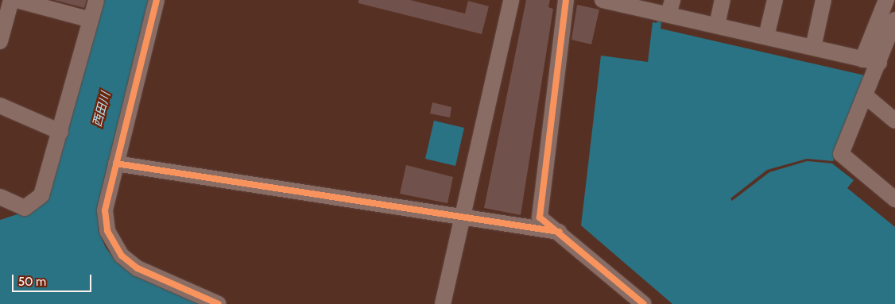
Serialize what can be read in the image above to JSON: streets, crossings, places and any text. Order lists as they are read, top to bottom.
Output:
{
  "water": ["西田川"],
  "scale_bar": "50 m"
}
